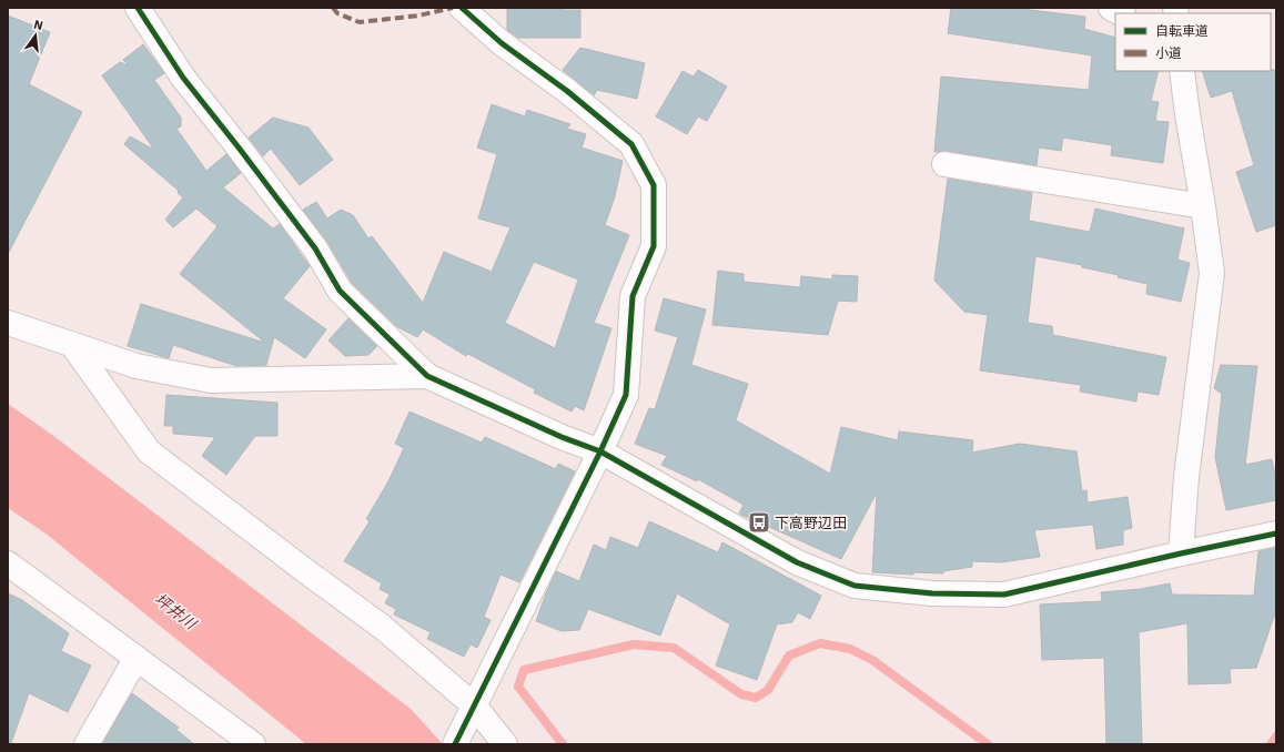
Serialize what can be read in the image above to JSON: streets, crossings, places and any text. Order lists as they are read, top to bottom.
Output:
{
  "water": ["坪井川"],
  "places": {
    "bus stop": ["下高野辺田"]
  },
  "legend": ["自転車道", "小道"],
  "north": "top"
}
